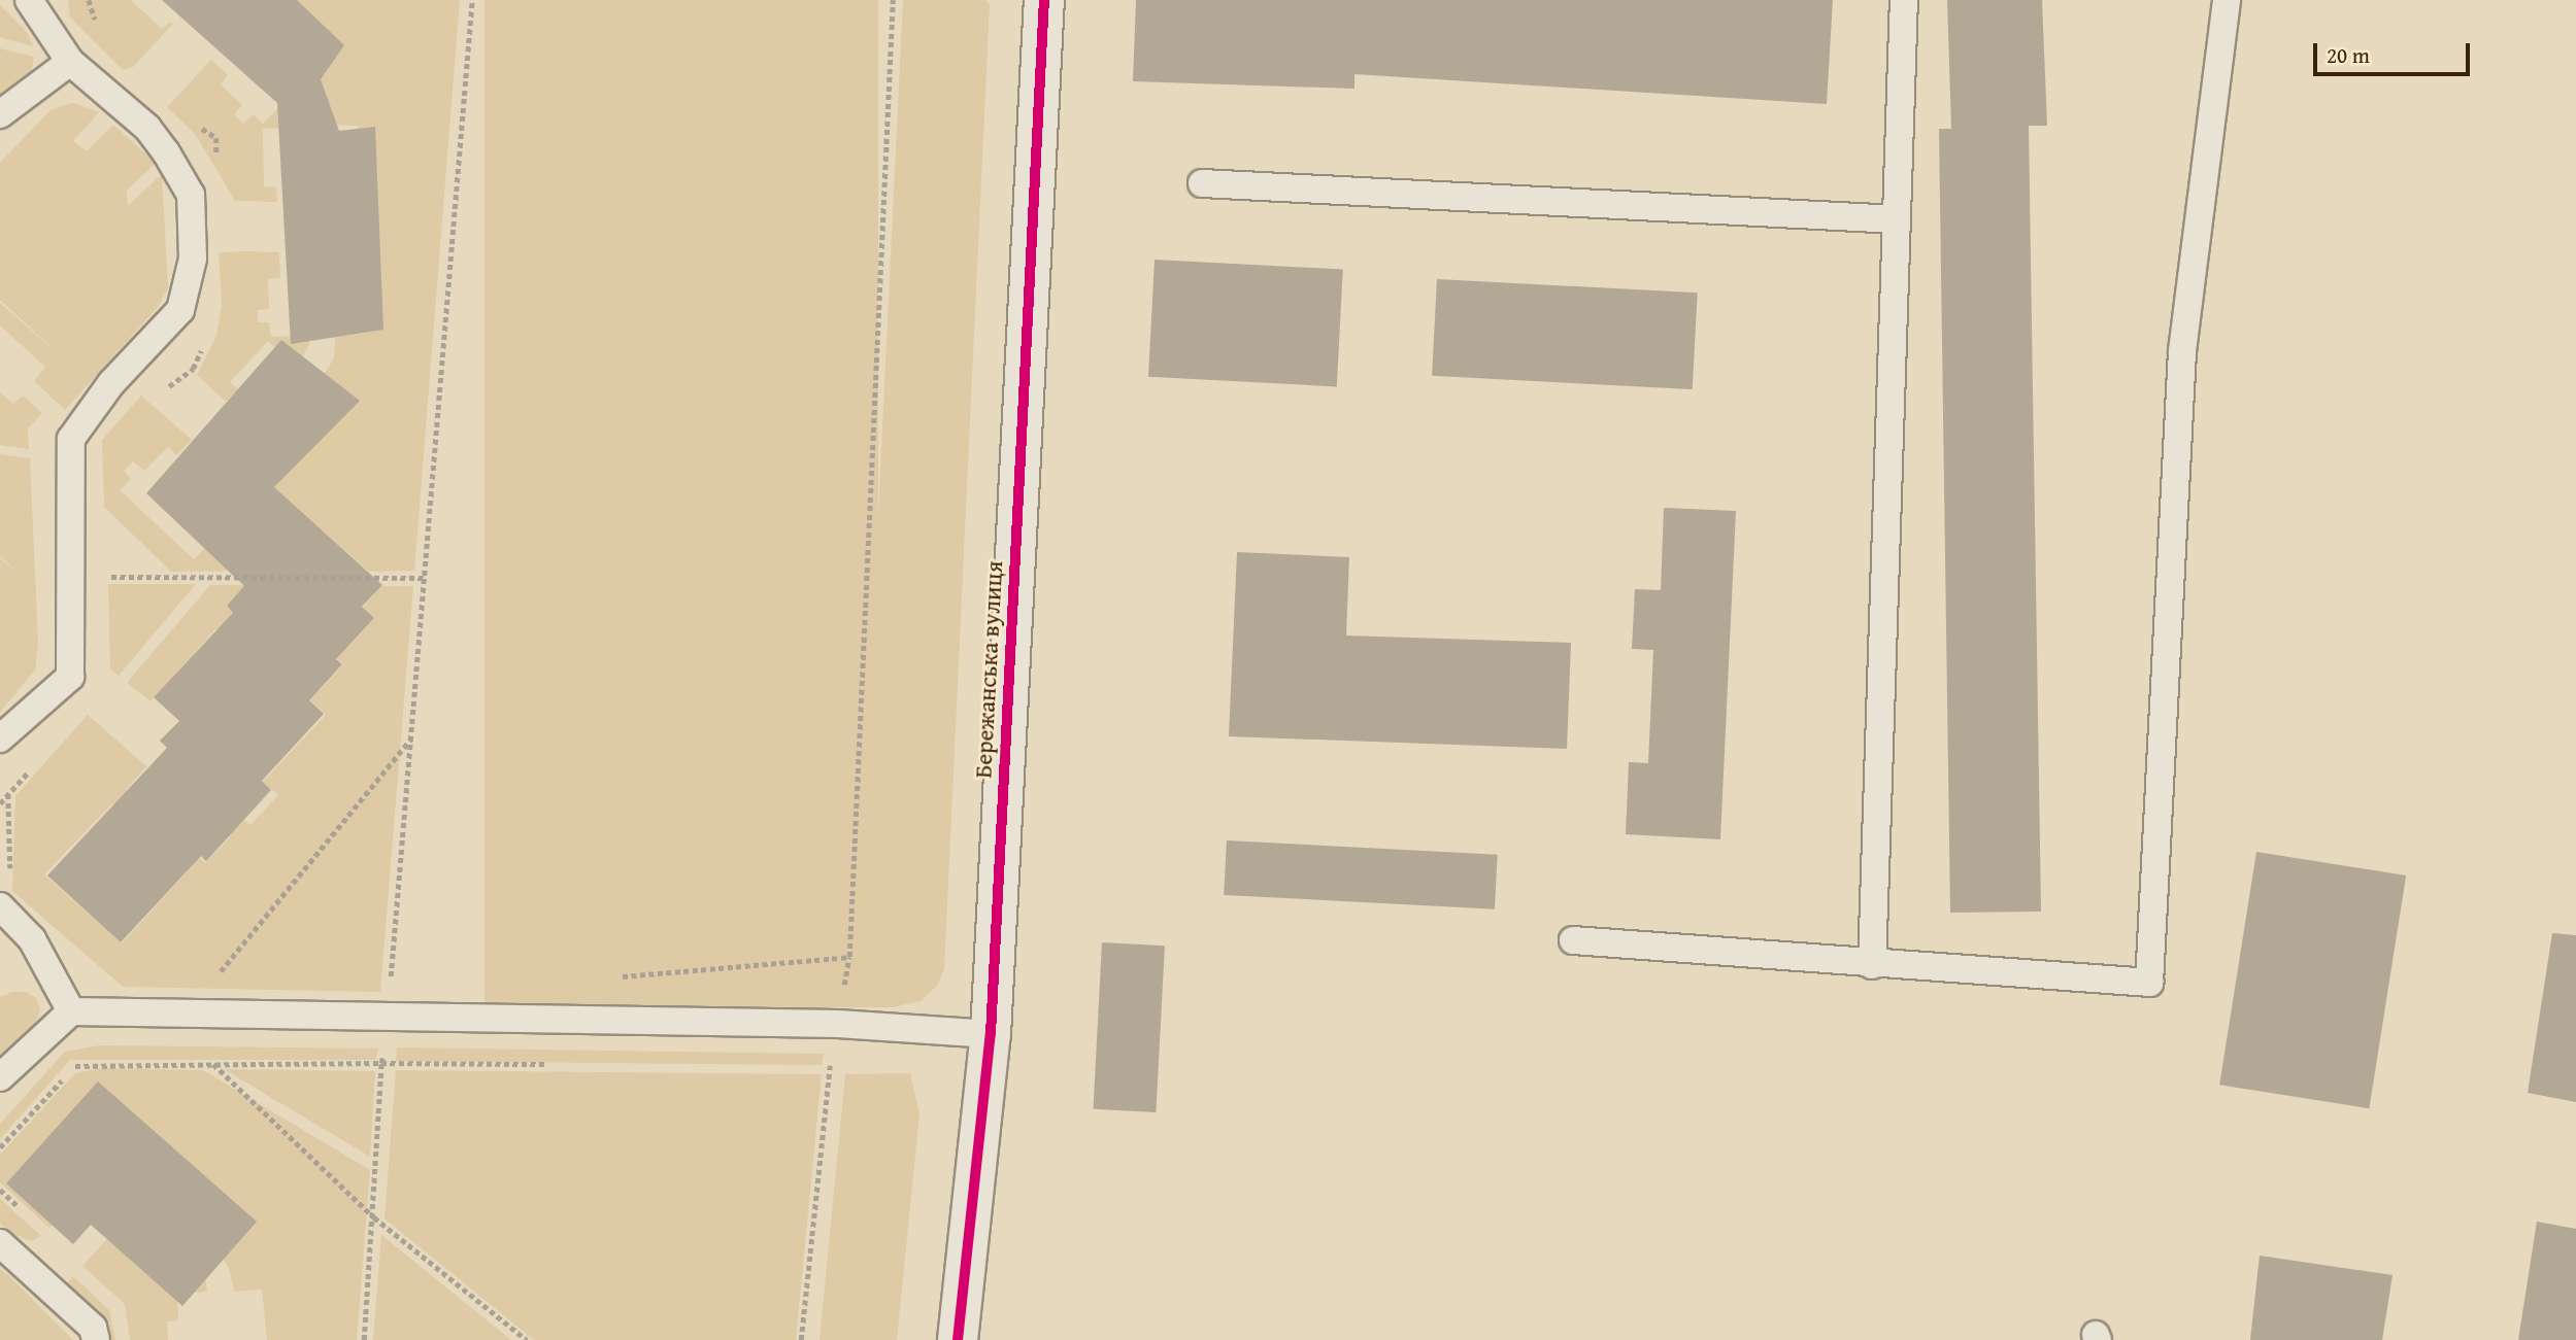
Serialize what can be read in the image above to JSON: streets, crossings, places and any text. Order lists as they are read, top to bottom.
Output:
{
  "streets": {
    "street": ["Бережанська вулиця"]
  },
  "scale_bar": "20 m"
}
